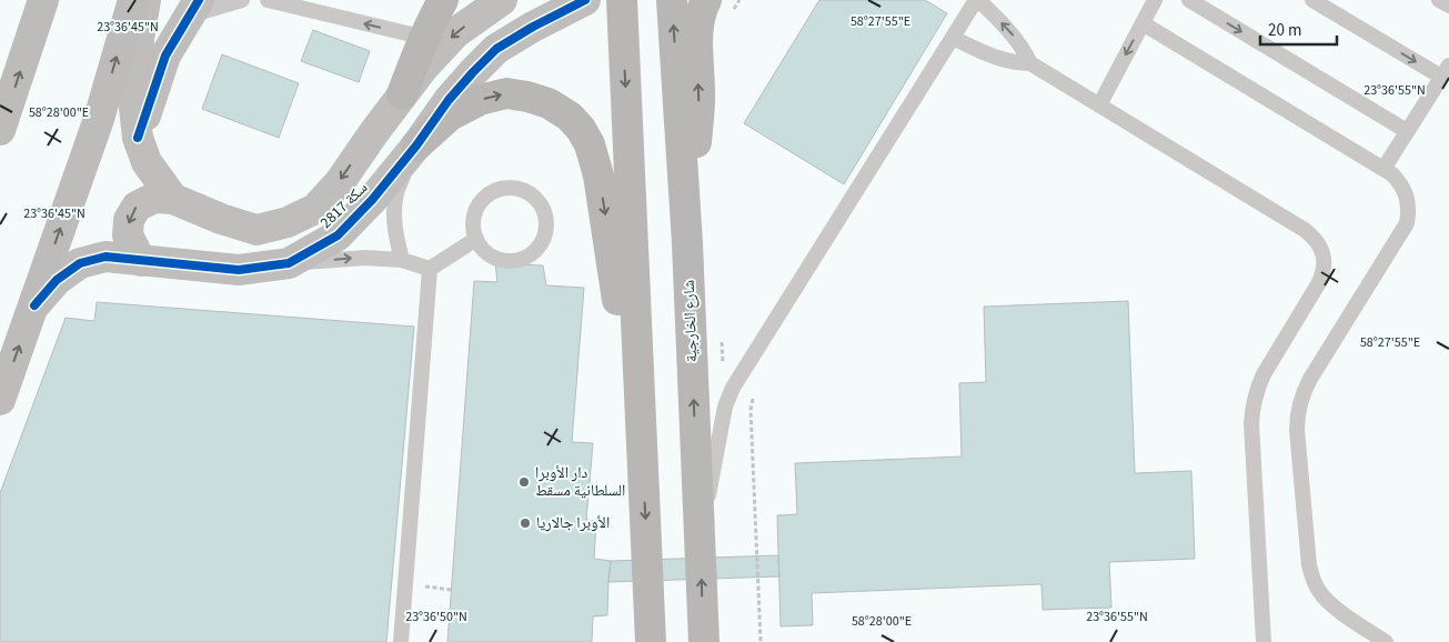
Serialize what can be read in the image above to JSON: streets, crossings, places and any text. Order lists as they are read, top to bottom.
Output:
{
  "streets": {
    "main road": ["شارع الخارجية"],
    "street": ["سكة 2817"]
  },
  "places": ["دار الأوبرا السلطانية مسقط", "الأوبرا جالاريا"],
  "scale_bar": "20 m",
  "coordinates": [
    "58°27'55\"E",
    "23°36'45\"N",
    "23°36'55\"N",
    "58°28'00\"E",
    "23°36'50\"N"
  ]
}
